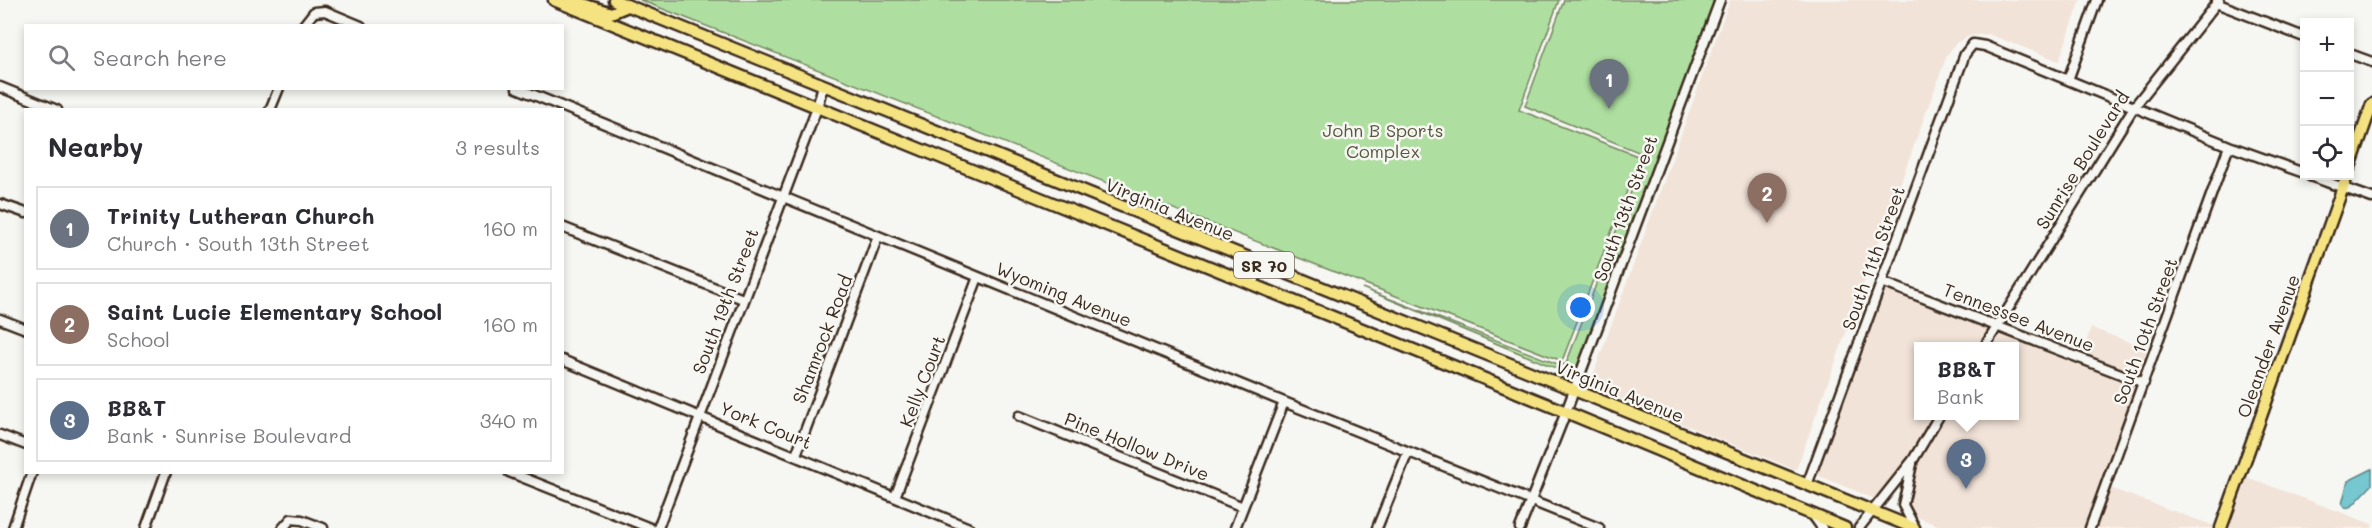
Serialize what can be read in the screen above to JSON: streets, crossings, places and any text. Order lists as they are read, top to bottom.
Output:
{
  "streets": {
    "main road": ["Virginia Avenue", "SR 70", "Oleander Avenue"],
    "street": [
      "Sunrise Boulevard",
      "South 13th Street",
      "South 11th Street",
      "Wyoming Avenue",
      "South 19th Street",
      "Tennessee Avenue",
      "South 10th Street",
      "Shamrock Road",
      "Kelly Court",
      "York Court",
      "Pine Hollow Drive"
    ]
  },
  "crossings": [
    ["Sunrise Boulevard", "Tennessee Avenue"],
    ["South 13th Street", "Virginia Avenue"],
    ["South 13th Street", "SR 70"],
    ["South 13th Street", "Wyoming Avenue"],
    ["Virginia Avenue", "South 11th Street"],
    ["Virginia Avenue", "South 19th Street"],
    ["South 11th Street", "Tennessee Avenue"],
    ["SR 70", "South 19th Street"],
    ["Wyoming Avenue", "South 19th Street"],
    ["Wyoming Avenue", "Shamrock Road"],
    ["Wyoming Avenue", "Kelly Court"],
    ["South 19th Street", "York Court"],
    ["Tennessee Avenue", "South 10th Street"],
    ["Shamrock Road", "York Court"],
    ["Kelly Court", "York Court"]
  ],
  "parks": ["John B Sports Complex"],
  "page": {
    "map_buttons": ["+", "−"],
    "search": "Search here",
    "pins": ["1", "2", "3"],
    "heading": ["Nearby", "3 results"],
    "list": [
      {
        "mark": "1",
        "name": "Trinity Lutheran Church",
        "note": "Church · South 13th Street",
        "value": "160 m"
      },
      {
        "mark": "2",
        "name": "Saint Lucie Elementary School",
        "note": "School",
        "value": "160 m"
      },
      {
        "mark": "3",
        "name": "BB&T",
        "note": "Bank · Sunrise Boulevard",
        "value": "340 m"
      }
    ],
    "popup": ["BB&T", "Bank"]
  }
}
